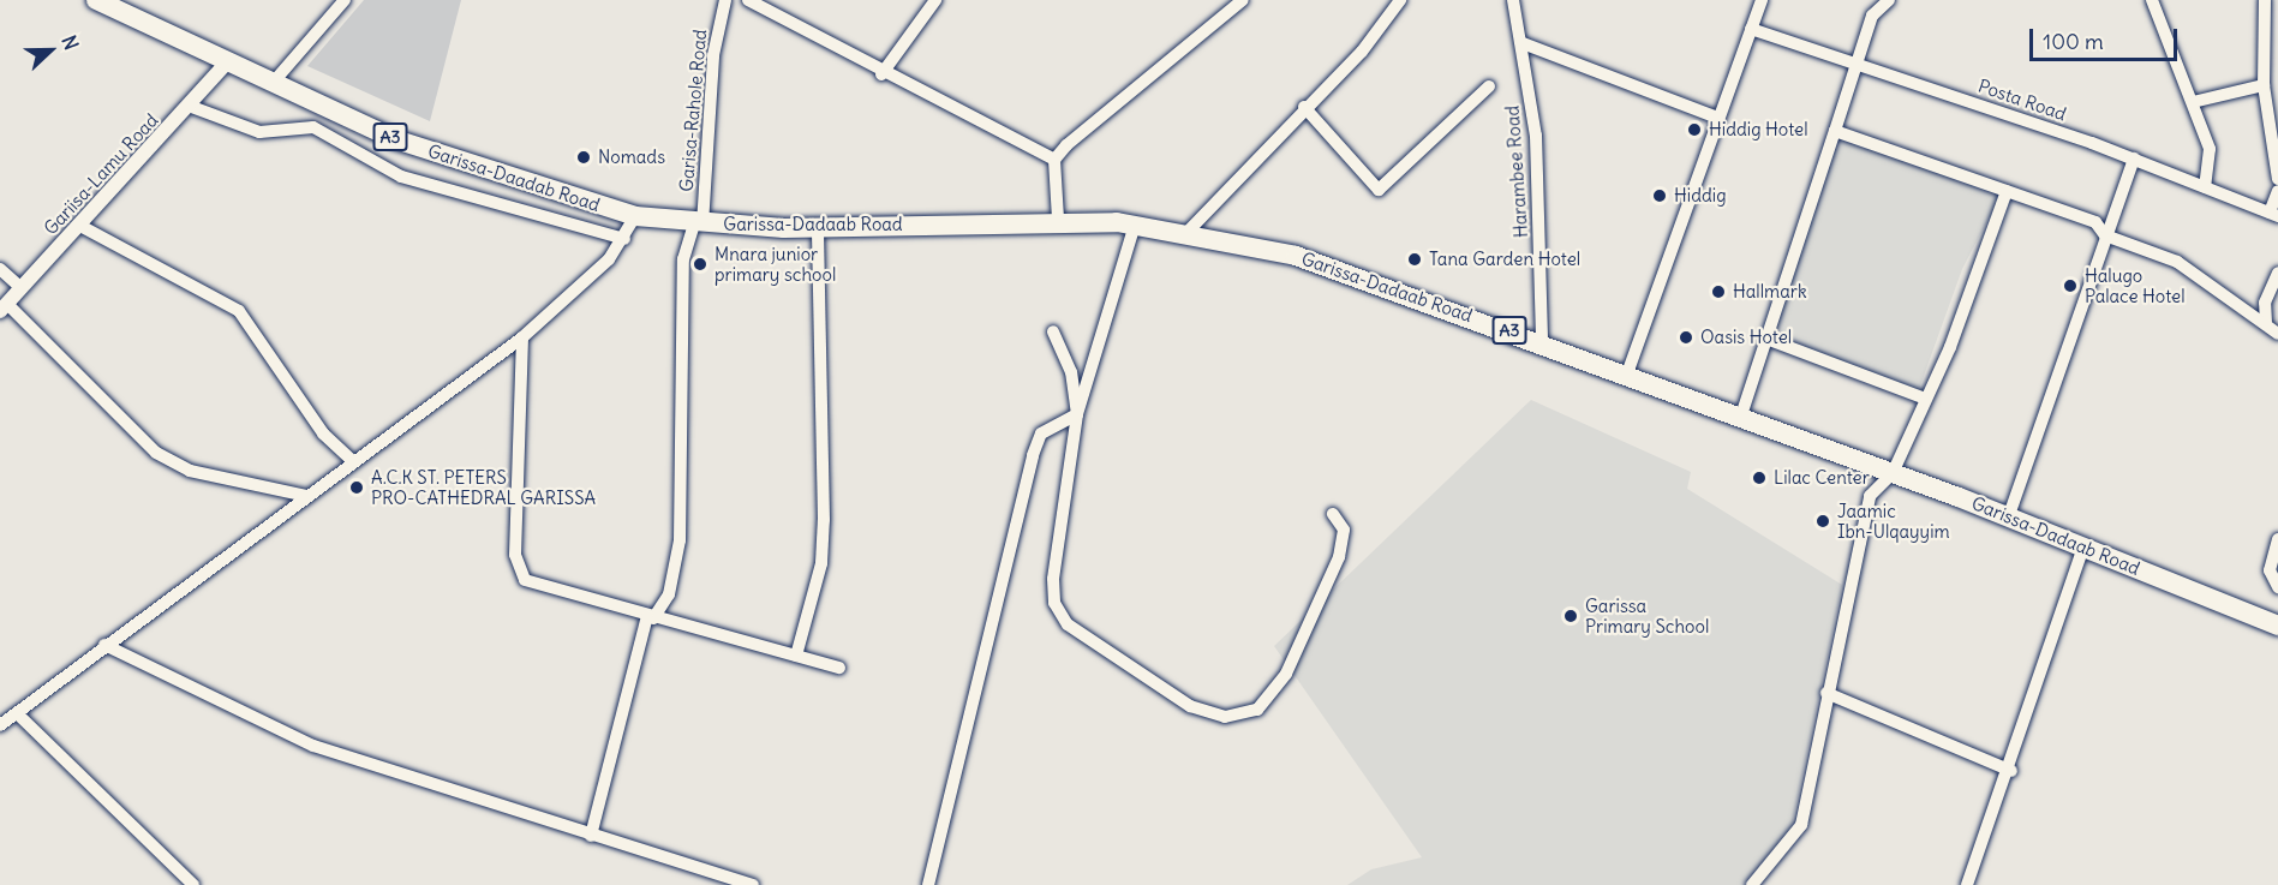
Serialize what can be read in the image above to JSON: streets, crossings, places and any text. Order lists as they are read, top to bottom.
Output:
{
  "streets": {
    "highway": ["A3", "Garissa-Daadab Road", "Garissa-Dadaab Road"],
    "street": [
      "Posta Road",
      "Garisa-Rahole Road",
      "Harambee Road",
      "Gariisa-Lamu Road"
    ]
  },
  "crossings": [
    ["Garisa-Rahole Road", "Garissa-Daadab Road"],
    ["Garisa-Rahole Road", "Garissa-Dadaab Road"],
    ["Harambee Road", "Garissa-Dadaab Road"],
    ["Gariisa-Lamu Road", "Garissa-Daadab Road"],
    ["Garissa-Daadab Road", "Garissa-Dadaab Road"]
  ],
  "places": [
    "Hiddig Hotel",
    "Nomads",
    "Hiddig",
    "Tana Garden Hotel",
    "Mnara junior primary school",
    "Halugo Palace Hotel",
    "Hallmark",
    "Oasis Hotel",
    "Lilac Center",
    "A.C.K ST. PETERS PRO-CATHEDRAL GARISSA",
    "Jaamic Ibn-Ulqayyim",
    "Garissa Primary School"
  ],
  "scale_bar": "100 m",
  "north": "right"
}
